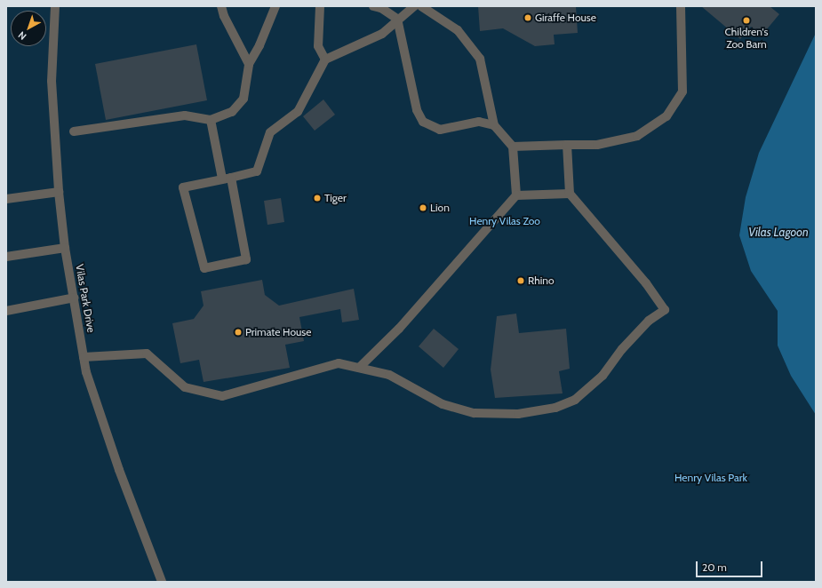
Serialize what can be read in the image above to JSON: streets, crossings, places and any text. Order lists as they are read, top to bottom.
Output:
{
  "streets": {
    "street": ["Vilas Park Drive"]
  },
  "water": ["Vilas Lagoon"],
  "parks": ["Henry Vilas Zoo", "Henry Vilas Park"],
  "places": [
    "Giraffe House",
    "Children's Zoo Barn",
    "Tiger",
    "Lion",
    "Rhino",
    "Primate House"
  ],
  "scale_bar": "20 m",
  "north": "bottom left"
}
